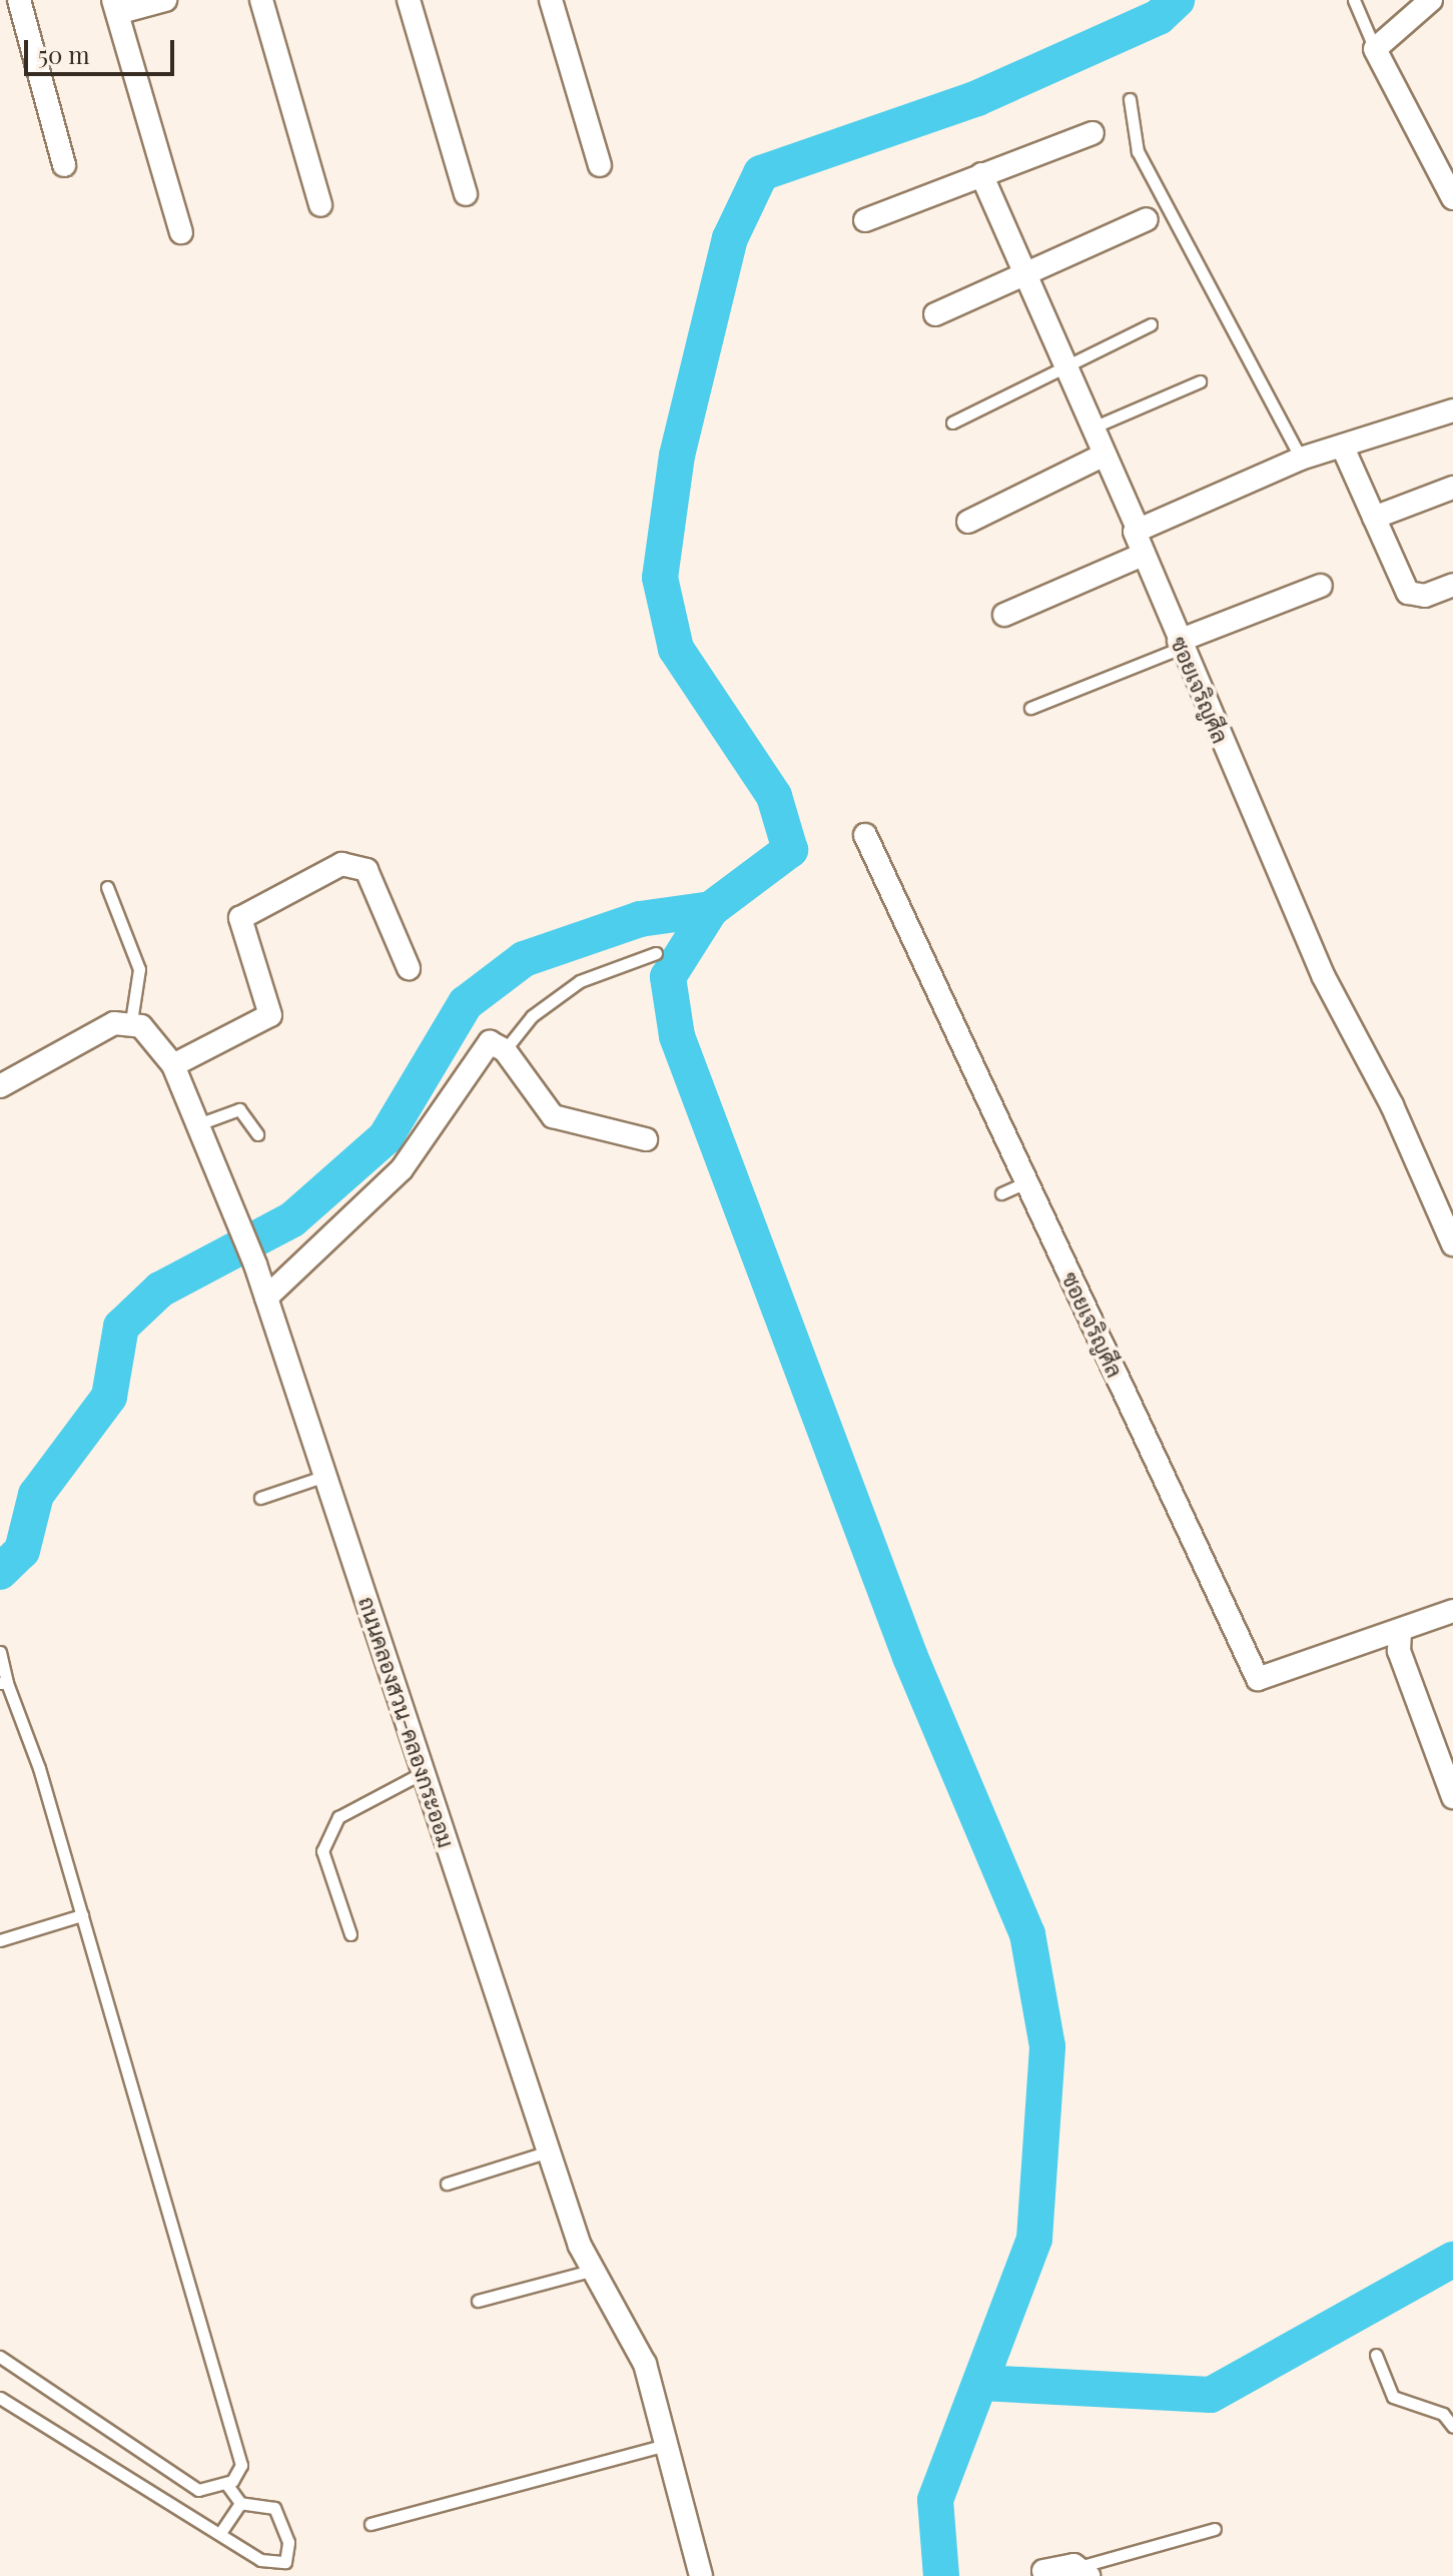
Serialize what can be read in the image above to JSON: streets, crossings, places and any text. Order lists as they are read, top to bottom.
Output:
{
  "streets": {
    "street": ["ซอยเจริญศีล", "ถนนคลองสวน-คลองกระออม"]
  },
  "scale_bar": "50 m"
}
